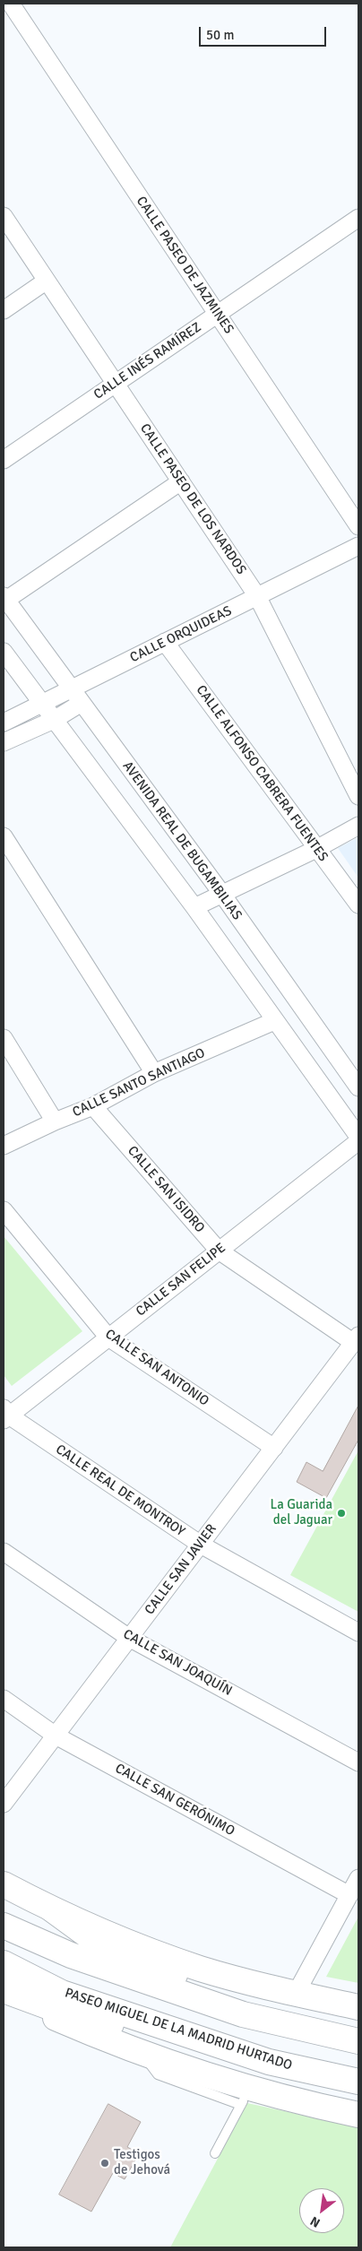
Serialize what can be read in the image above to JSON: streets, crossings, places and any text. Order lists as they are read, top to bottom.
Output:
{
  "streets": {
    "main road": ["PASEO MIGUEL DE LA MADRID HURTADO"],
    "street": [
      "CALLE PASEO DE JAZMINES",
      "CALLE INÉS RAMÍREZ",
      "CALLE PASEO DE LOS NARDOS",
      "CALLE ORQUIDEAS",
      "CALLE ALFONSO CABRERA FUENTES",
      "AVENIDA REAL DE BUGAMBILIAS",
      "CALLE SANTO SANTIAGO",
      "CALLE SAN ISIDRO",
      "CALLE SAN FELIPE",
      "CALLE SAN ANTONIO",
      "CALLE REAL DE MONTROY",
      "CALLE SAN JAVIER",
      "CALLE SAN JOAQUÍN",
      "CALLE SAN GERÓNIMO"
    ]
  },
  "crossings": [
    ["CALLE PASEO DE JAZMINES", "CALLE INÉS RAMÍREZ"],
    ["CALLE INÉS RAMÍREZ", "CALLE PASEO DE LOS NARDOS"],
    ["CALLE PASEO DE LOS NARDOS", "CALLE ORQUIDEAS"],
    ["CALLE ORQUIDEAS", "CALLE ALFONSO CABRERA FUENTES"],
    ["CALLE ORQUIDEAS", "AVENIDA REAL DE BUGAMBILIAS"],
    ["CALLE SANTO SANTIAGO", "CALLE SAN ISIDRO"],
    ["CALLE SAN ISIDRO", "CALLE SAN FELIPE"],
    ["CALLE SAN ISIDRO", "CALLE SAN JAVIER"],
    ["CALLE SAN FELIPE", "CALLE SAN ANTONIO"],
    ["CALLE SAN FELIPE", "CALLE REAL DE MONTROY"],
    ["CALLE SAN ANTONIO", "CALLE SAN JAVIER"],
    ["CALLE REAL DE MONTROY", "CALLE SAN JAVIER"],
    ["CALLE SAN JAVIER", "CALLE SAN JOAQUÍN"],
    ["CALLE SAN JAVIER", "CALLE SAN GERÓNIMO"]
  ],
  "places": ["La Guarida del Jaguar", "Testigos de Jehová"],
  "scale_bar": "50 m",
  "north": "bottom left"
}
